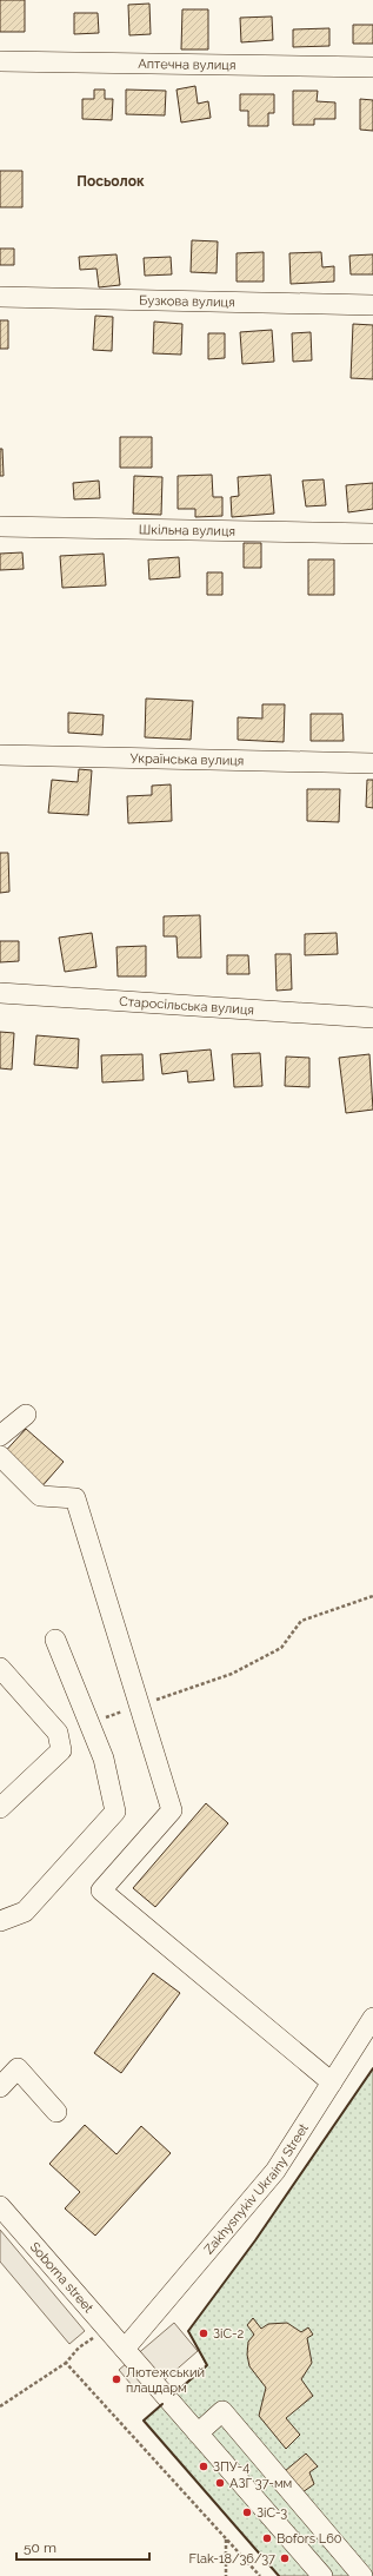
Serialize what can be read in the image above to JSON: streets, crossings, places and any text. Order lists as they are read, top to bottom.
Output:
{
  "streets": {
    "street": [
      "Аптечна вулиця",
      "Бузкова вулиця",
      "Шкільна вулиця",
      "Українська вулиця",
      "Старосільська вулиця",
      "Zakhysnykiv Ukrainy Street",
      "Soborna street"
    ]
  },
  "crossings": [
    ["Zakhysnykiv Ukrainy Street", "Soborna street"]
  ],
  "districts": ["Посьолок"],
  "places": [
    "ЗіС-2",
    "Лютежський плацдарм",
    "ЗПУ-4",
    "АЗГ 37-мм",
    "ЗіС-3",
    "Bofors L60",
    "Flak-18/36/37"
  ],
  "scale_bar": "50 m"
}
